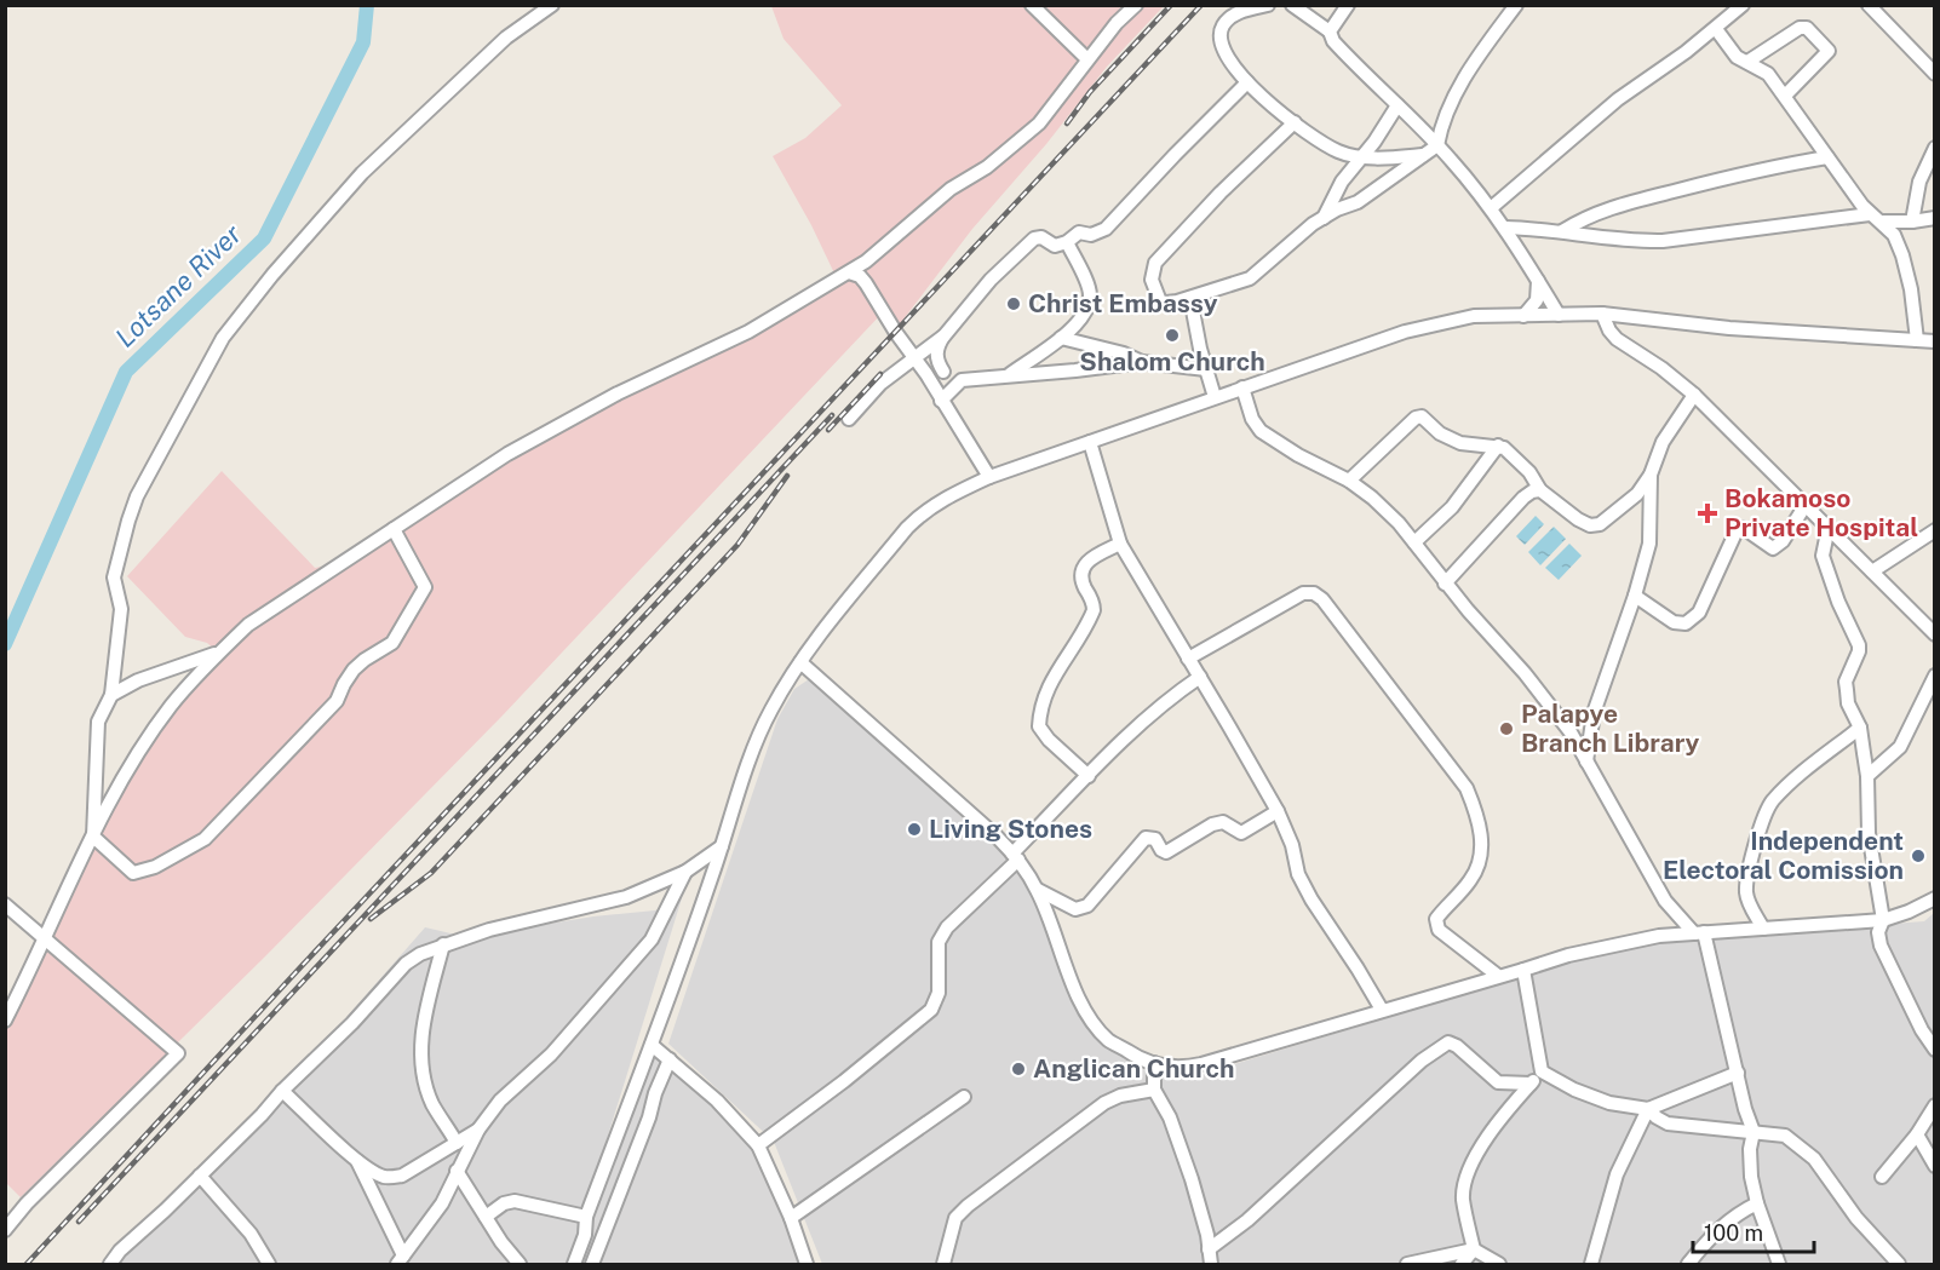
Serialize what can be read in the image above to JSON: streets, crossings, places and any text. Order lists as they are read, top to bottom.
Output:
{
  "water": ["Lotsane River"],
  "places": {
    "other": [
      "Christ Embassy",
      "Shalom Church",
      "Palapye Branch Library",
      "Living Stones",
      "Independent Electoral Comission",
      "Anglican Church"
    ],
    "health": ["Bokamoso Private Hospital"]
  },
  "scale_bar": "100 m"
}
